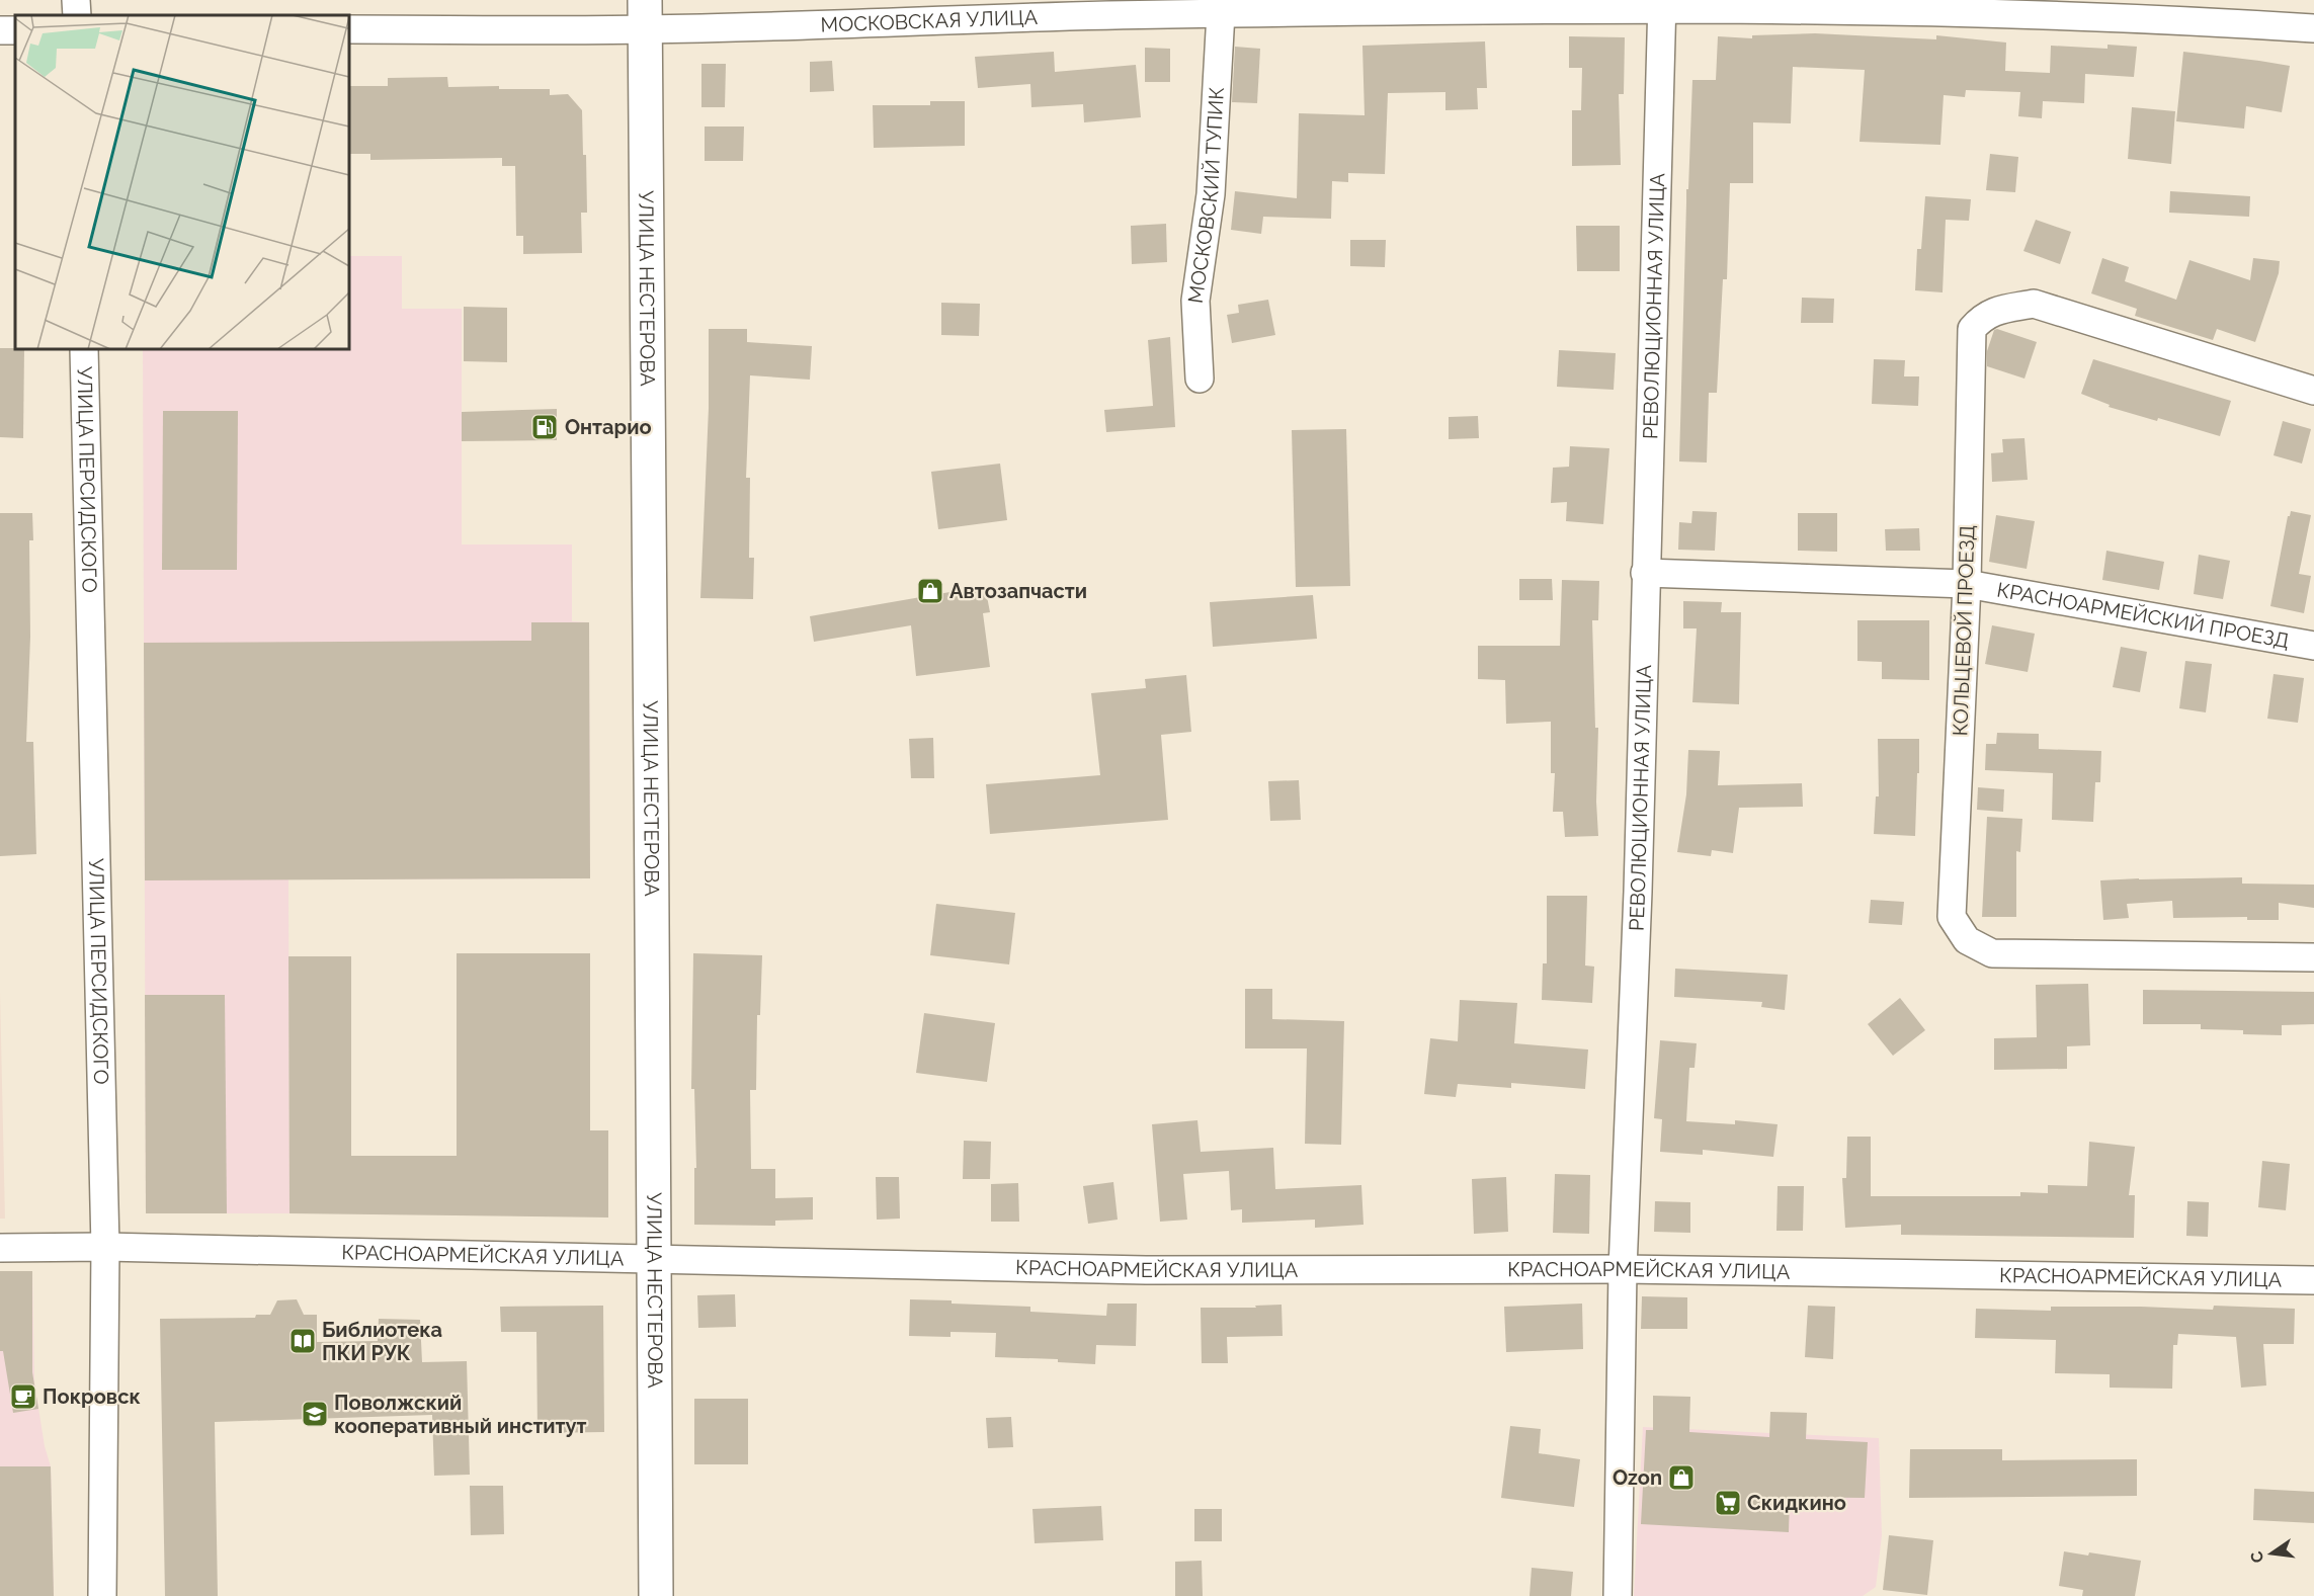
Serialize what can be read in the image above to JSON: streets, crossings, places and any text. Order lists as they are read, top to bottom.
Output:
{
  "streets": {
    "main road": ["УЛИЦА НЕСТЕРОВА"],
    "street": [
      "МОСКОВСКАЯ УЛИЦА",
      "МОСКОВСКИЙ ТУПИК",
      "РЕВОЛЮЦИОННАЯ УЛИЦА",
      "УЛИЦА ПЕРСИДСКОГО",
      "КРАСНОАРМЕЙСКИЙ ПРОЕЗД",
      "КОЛЬЦЕВОЙ ПРОЕЗД",
      "КРАСНОАРМЕЙСКАЯ УЛИЦА"
    ]
  },
  "crossings": [
    ["МОСКОВСКАЯ УЛИЦА", "МОСКОВСКИЙ ТУПИК"],
    ["МОСКОВСКАЯ УЛИЦА", "УЛИЦА НЕСТЕРОВА"],
    ["МОСКОВСКАЯ УЛИЦА", "РЕВОЛЮЦИОННАЯ УЛИЦА"],
    ["УЛИЦА НЕСТЕРОВА", "КРАСНОАРМЕЙСКАЯ УЛИЦА"],
    ["РЕВОЛЮЦИОННАЯ УЛИЦА", "КРАСНОАРМЕЙСКИЙ ПРОЕЗД"],
    ["РЕВОЛЮЦИОННАЯ УЛИЦА", "КРАСНОАРМЕЙСКАЯ УЛИЦА"],
    ["УЛИЦА ПЕРСИДСКОГО", "КРАСНОАРМЕЙСКАЯ УЛИЦА"],
    ["КРАСНОАРМЕЙСКИЙ ПРОЕЗД", "КОЛЬЦЕВОЙ ПРОЕЗД"]
  ],
  "places": {
    "fuel station": ["Онтарио"],
    "shop": ["Автозапчасти", "Ozon"],
    "library": ["Библиотека ПКИ РУК"],
    "cafe": ["Покровск"],
    "school or university": ["Поволжский кооперативный институт"],
    "supermarket": ["Скидкино"]
  },
  "north": "left"
}
